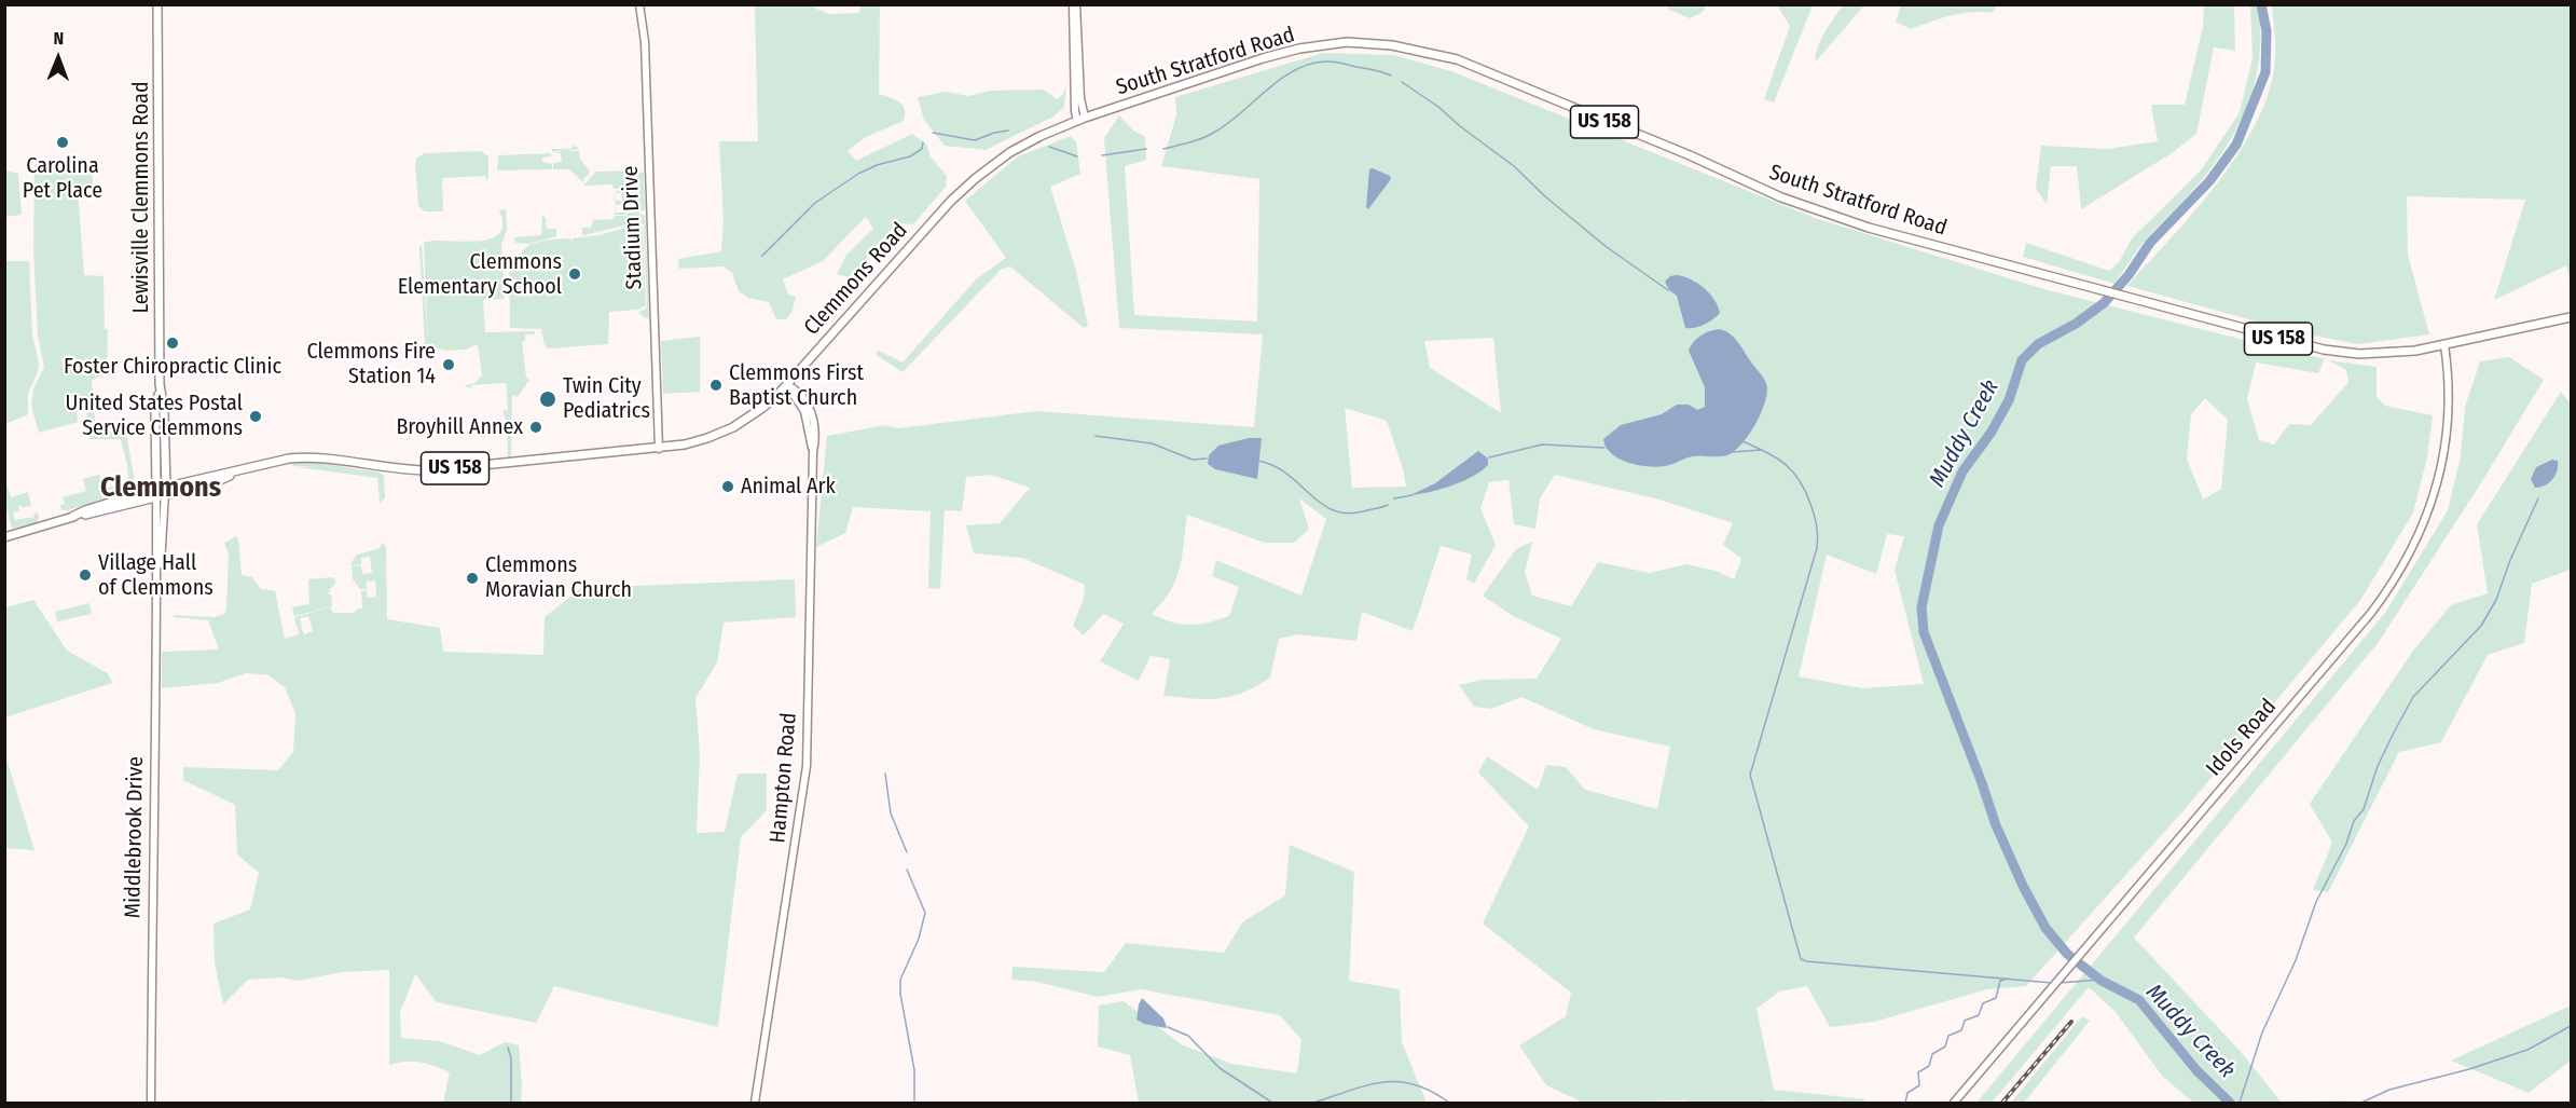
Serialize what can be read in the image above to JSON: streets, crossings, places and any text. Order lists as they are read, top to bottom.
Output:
{
  "streets": {
    "main road": [
      "South Stratford Road",
      "US 158",
      "Lewisville Clemmons Road",
      "Stadium Drive",
      "Clemmons Road",
      "Idols Road",
      "Hampton Road",
      "Middlebrook Drive"
    ]
  },
  "crossings": [
    ["South Stratford Road", "Clemmons Road"],
    ["South Stratford Road", "Idols Road"],
    ["Lewisville Clemmons Road", "Clemmons Road"],
    ["Lewisville Clemmons Road", "Middlebrook Drive"],
    ["Stadium Drive", "Clemmons Road"],
    ["Clemmons Road", "Hampton Road"],
    ["Clemmons Road", "Middlebrook Drive"]
  ],
  "districts": ["Clemmons"],
  "water": ["Muddy Creek"],
  "places": [
    "Carolina Pet Place",
    "Clemmons Elementary School",
    "Foster Chiropractic Clinic",
    "Clemmons Fire Station 14",
    "Clemmons First Baptist Church",
    "Twin City Pediatrics",
    "United States Postal Service Clemmons",
    "Broyhill Annex",
    "Animal Ark",
    "Village Hall of Clemmons",
    "Clemmons Moravian Church"
  ],
  "north": "top"
}
